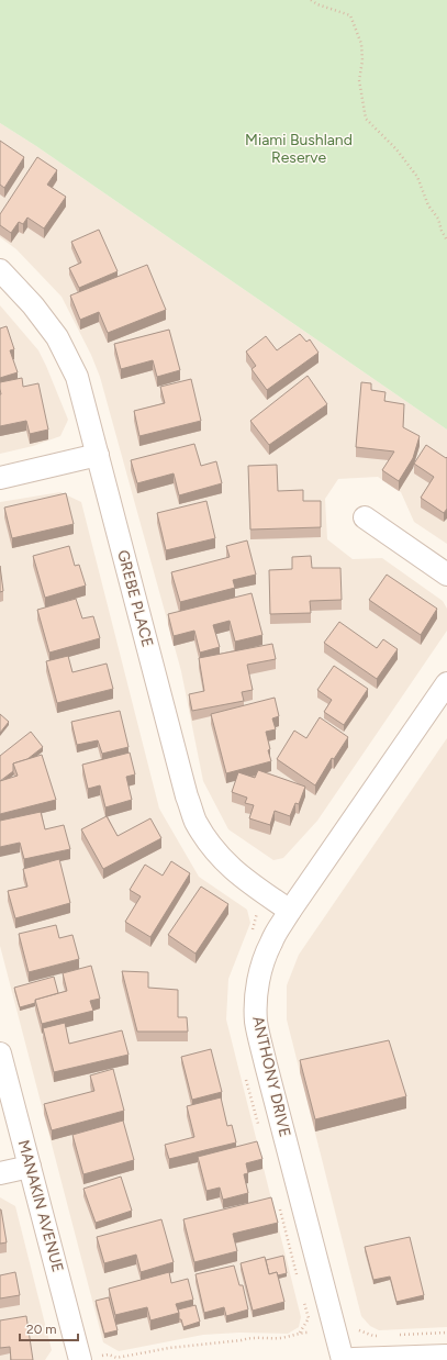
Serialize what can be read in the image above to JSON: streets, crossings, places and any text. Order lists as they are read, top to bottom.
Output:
{
  "streets": {
    "street": ["GREBE PLACE", "ANTHONY DRIVE", "MANAKIN AVENUE"]
  },
  "crossings": [
    ["GREBE PLACE", "ANTHONY DRIVE"]
  ],
  "parks": ["Miami Bushland Reserve"],
  "scale_bar": "20 m"
}
